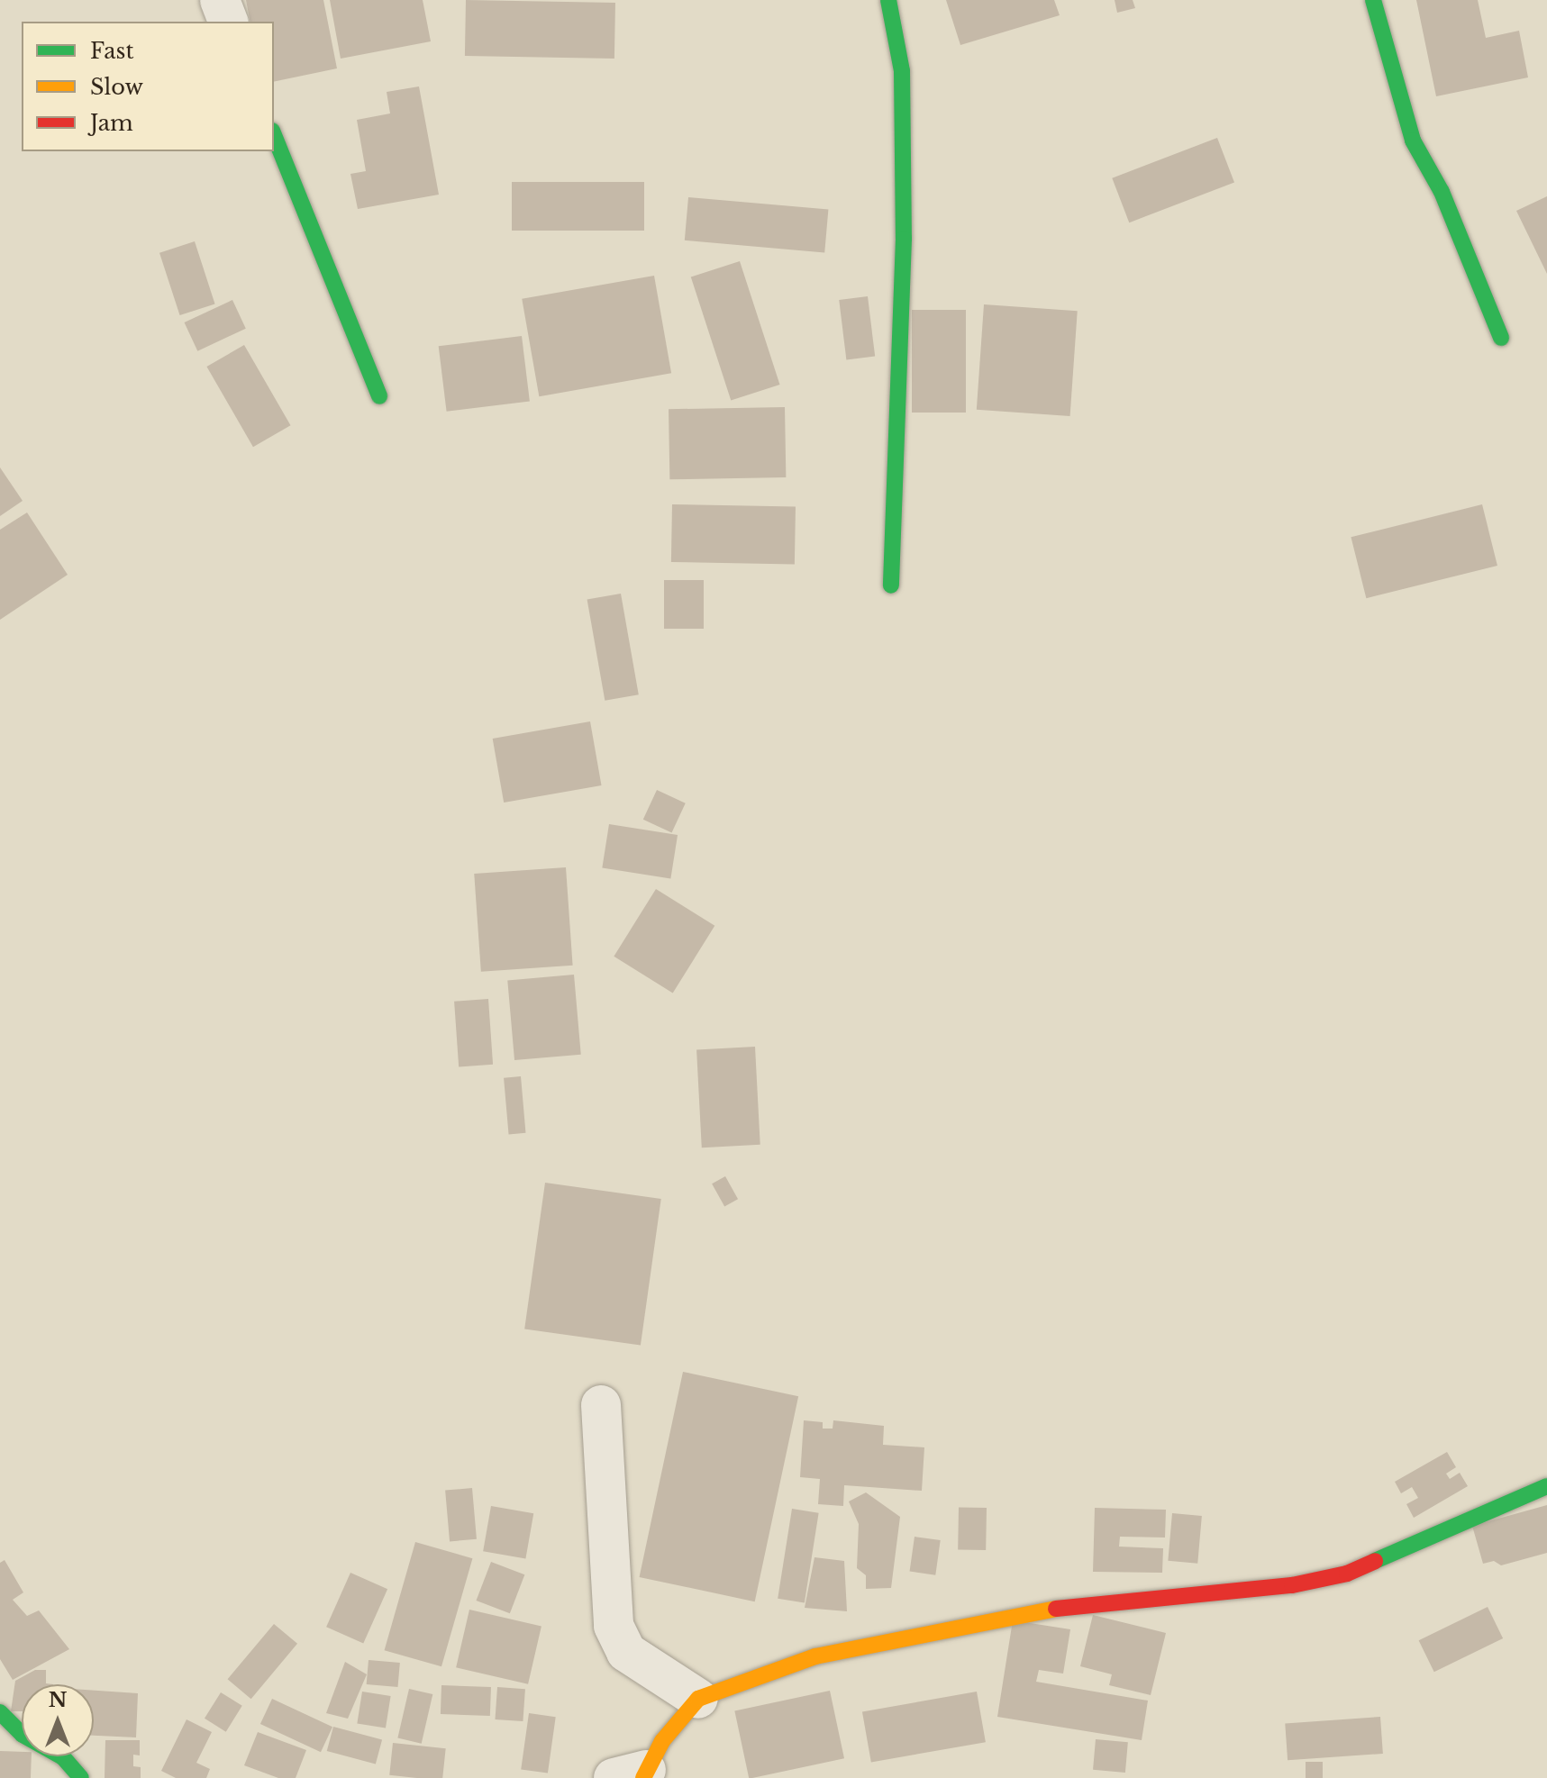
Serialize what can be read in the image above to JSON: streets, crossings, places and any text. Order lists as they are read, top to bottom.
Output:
{
  "legend": ["Fast", "Slow", "Jam"],
  "north": "top"
}
